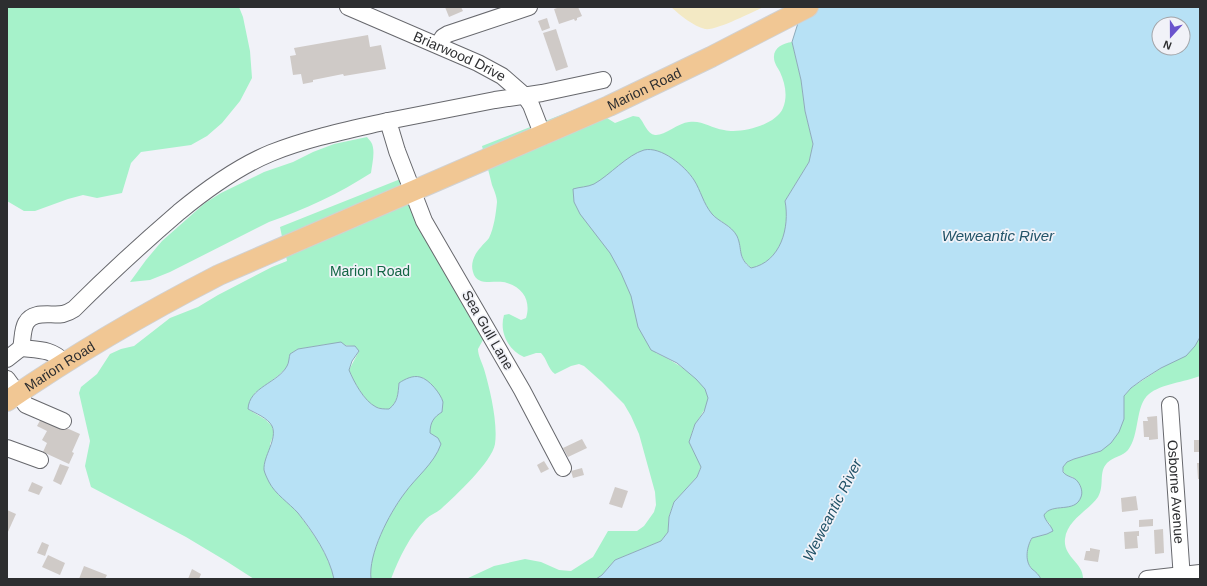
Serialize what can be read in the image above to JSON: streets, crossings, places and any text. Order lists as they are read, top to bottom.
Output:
{
  "streets": {
    "main road": ["Marion Road"],
    "street": ["Briarwood Drive", "Sea Gull Lane", "Osborne Avenue"]
  },
  "crossings": [
    ["Briarwood Drive", "Marion Road"],
    ["Marion Road", "Sea Gull Lane"]
  ],
  "water": ["Weweantic River"],
  "parks": ["Marion Road"],
  "north": "bottom"
}
